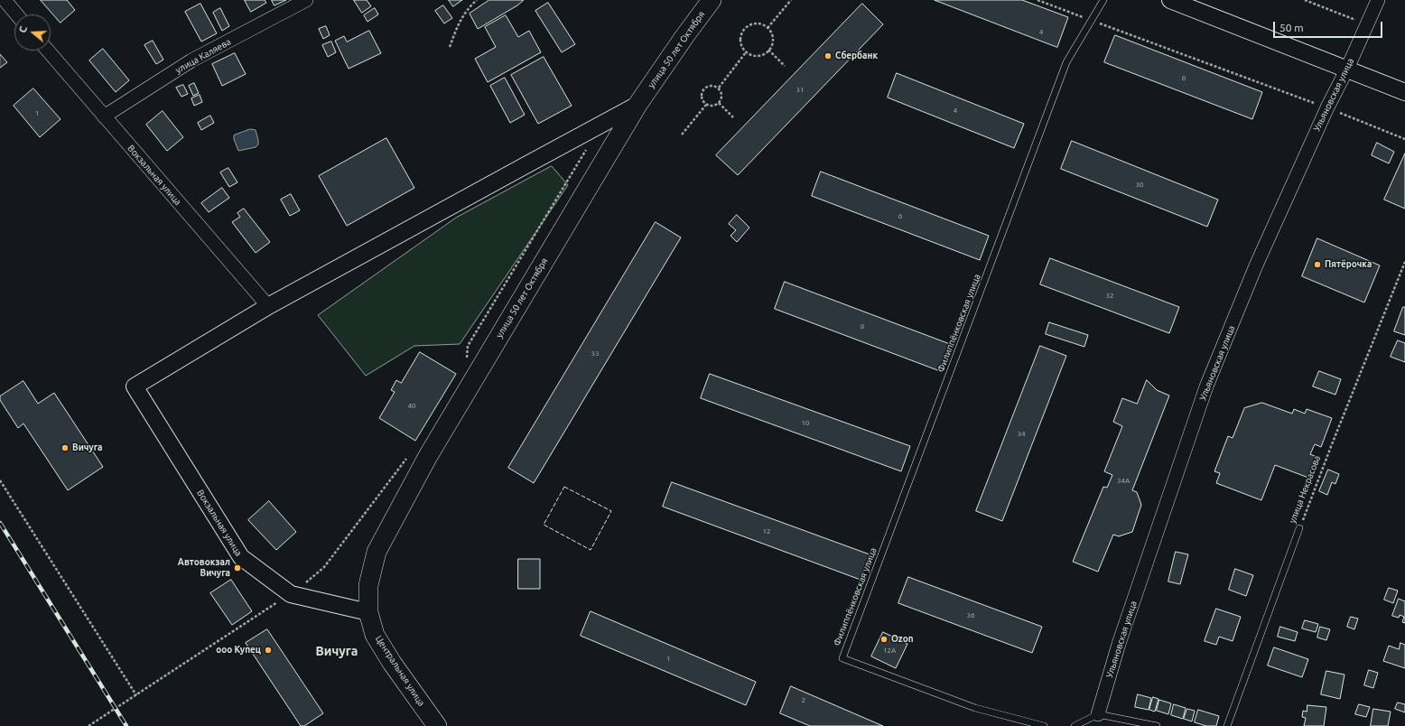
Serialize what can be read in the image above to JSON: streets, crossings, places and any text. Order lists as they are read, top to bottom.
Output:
{
  "streets": {
    "main road": ["улица 50 лет Октября", "Центральная улица"],
    "street": ["улица Каляева", "Ульяновская улица", "Вокзальная улица"],
    "lane": ["Филиппёнковская улица", "улица Некрасова"]
  },
  "crossings": [
    ["улица 50 лет Октября", "Вокзальная улица"],
    ["улица 50 лет Октября", "Центральная улица"],
    ["улица Каляева", "Вокзальная улица"],
    ["Вокзальная улица", "Центральная улица"]
  ],
  "districts": ["Вичуга"],
  "places": [
    "Сбербанк",
    "Пятёрочка",
    "Вичуга",
    "Автовокзал Вичуга",
    "Ozon",
    "ооо Купец"
  ],
  "house_numbers": [
    "4",
    "6",
    "31",
    "4",
    "1",
    "30",
    "6",
    "32",
    "8",
    "33",
    "40",
    "10",
    "34",
    "34А",
    "12",
    "36",
    "12А",
    "1",
    "2"
  ],
  "scale_bar": "50 m",
  "north": "left"
}
